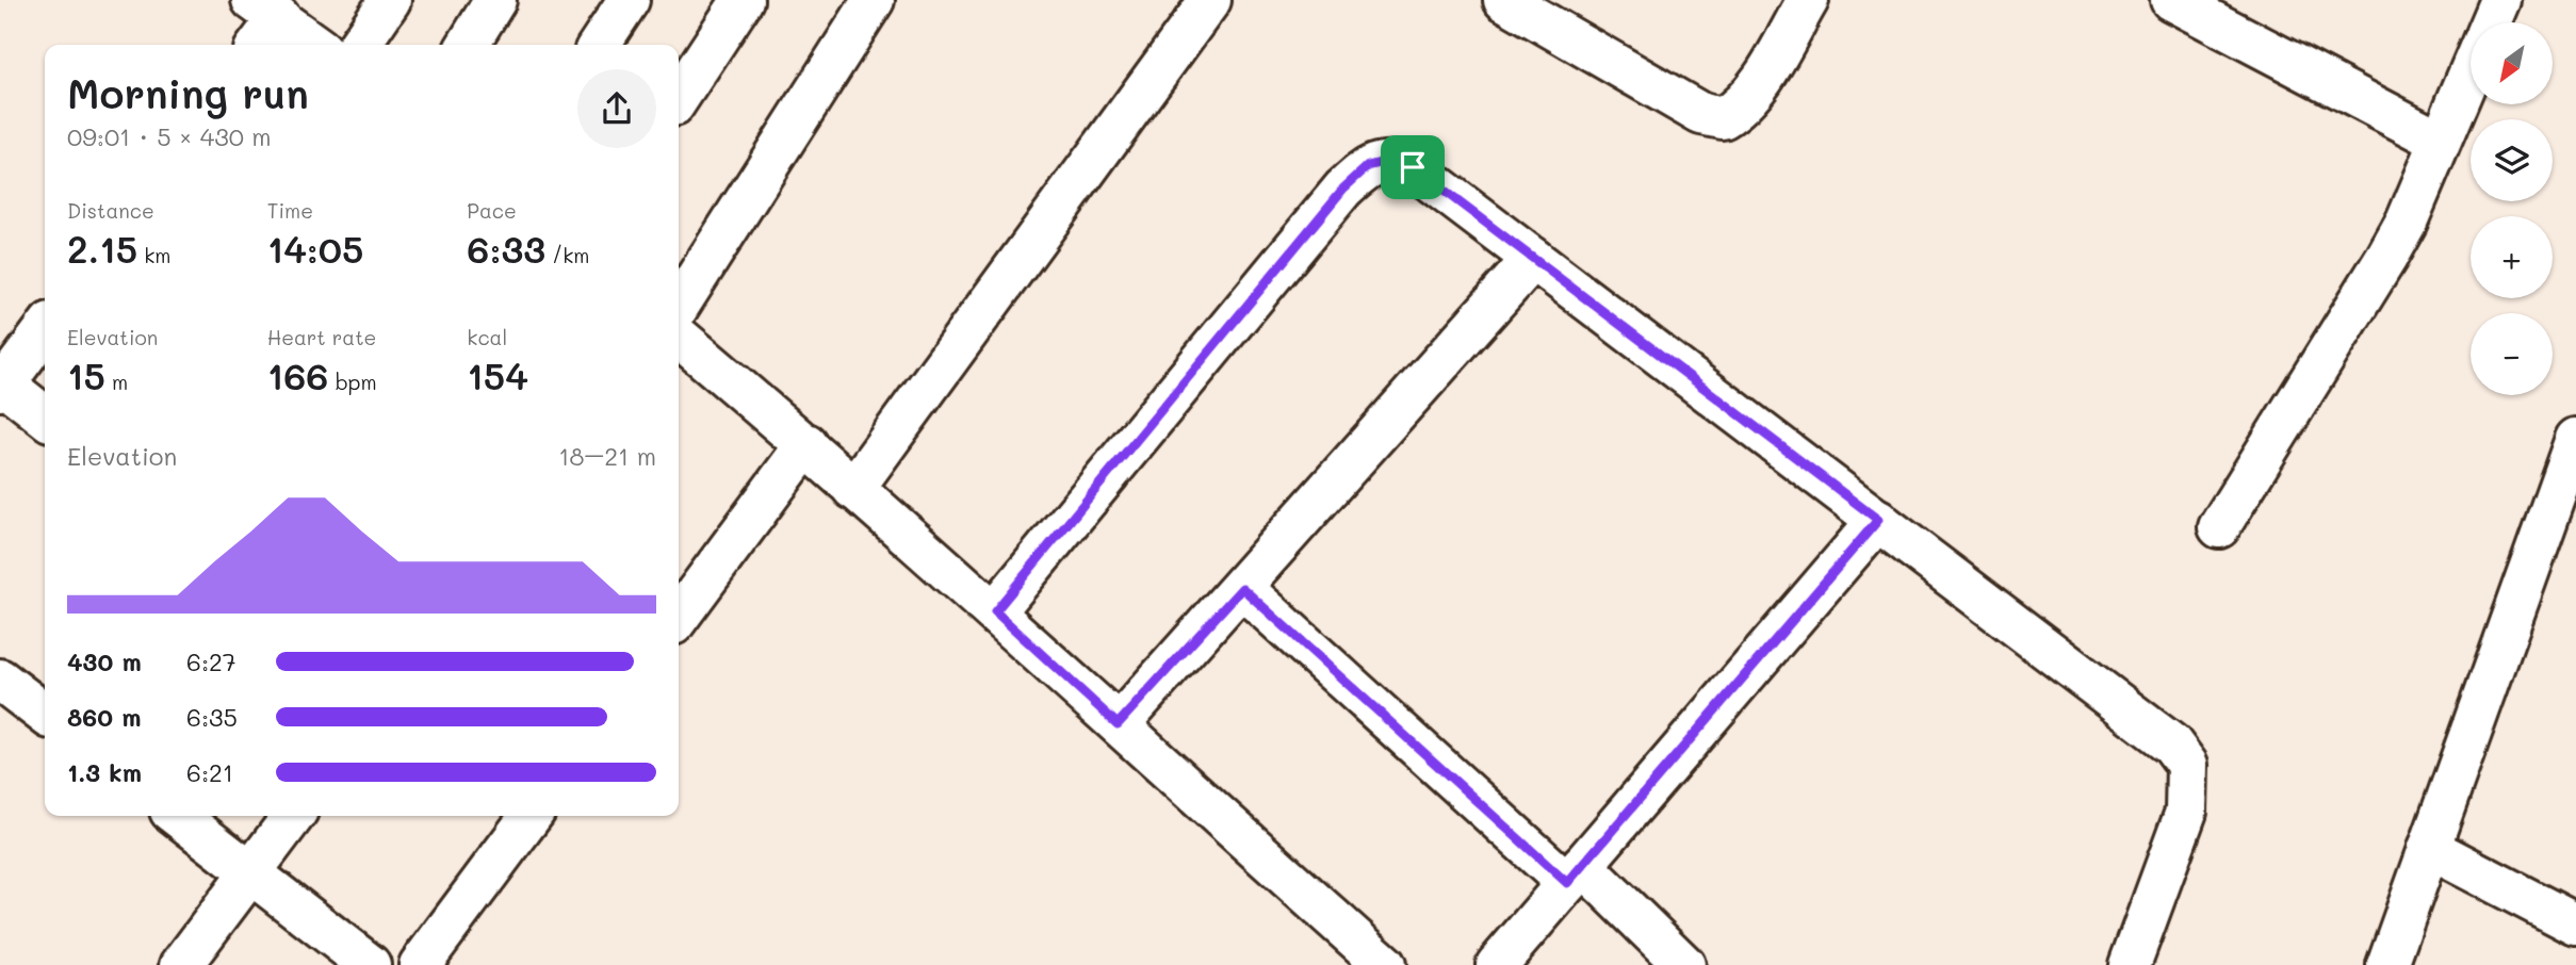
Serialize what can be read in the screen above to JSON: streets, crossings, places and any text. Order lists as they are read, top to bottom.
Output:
{
  "north": "bottom left",
  "page": {
    "map_buttons": ["+", "−"],
    "heading": ["Morning run", "09:01 · 5 × 430 m"],
    "stats": [
      ["Distance", "2.15 km"],
      ["Time", "14:05"],
      ["Pace", "6:33 /km"],
      ["Elevation", "15 m"],
      ["Heart rate", "166 bpm"],
      ["kcal", "154"]
    ],
    "chart": ["Elevation", "18–21 m"],
    "list": [
      {
        "name": "430 m",
        "note": "6:27"
      },
      {
        "name": "860 m",
        "note": "6:35"
      },
      {
        "name": "1.3 km",
        "note": "6:21"
      }
    ]
  }
}
